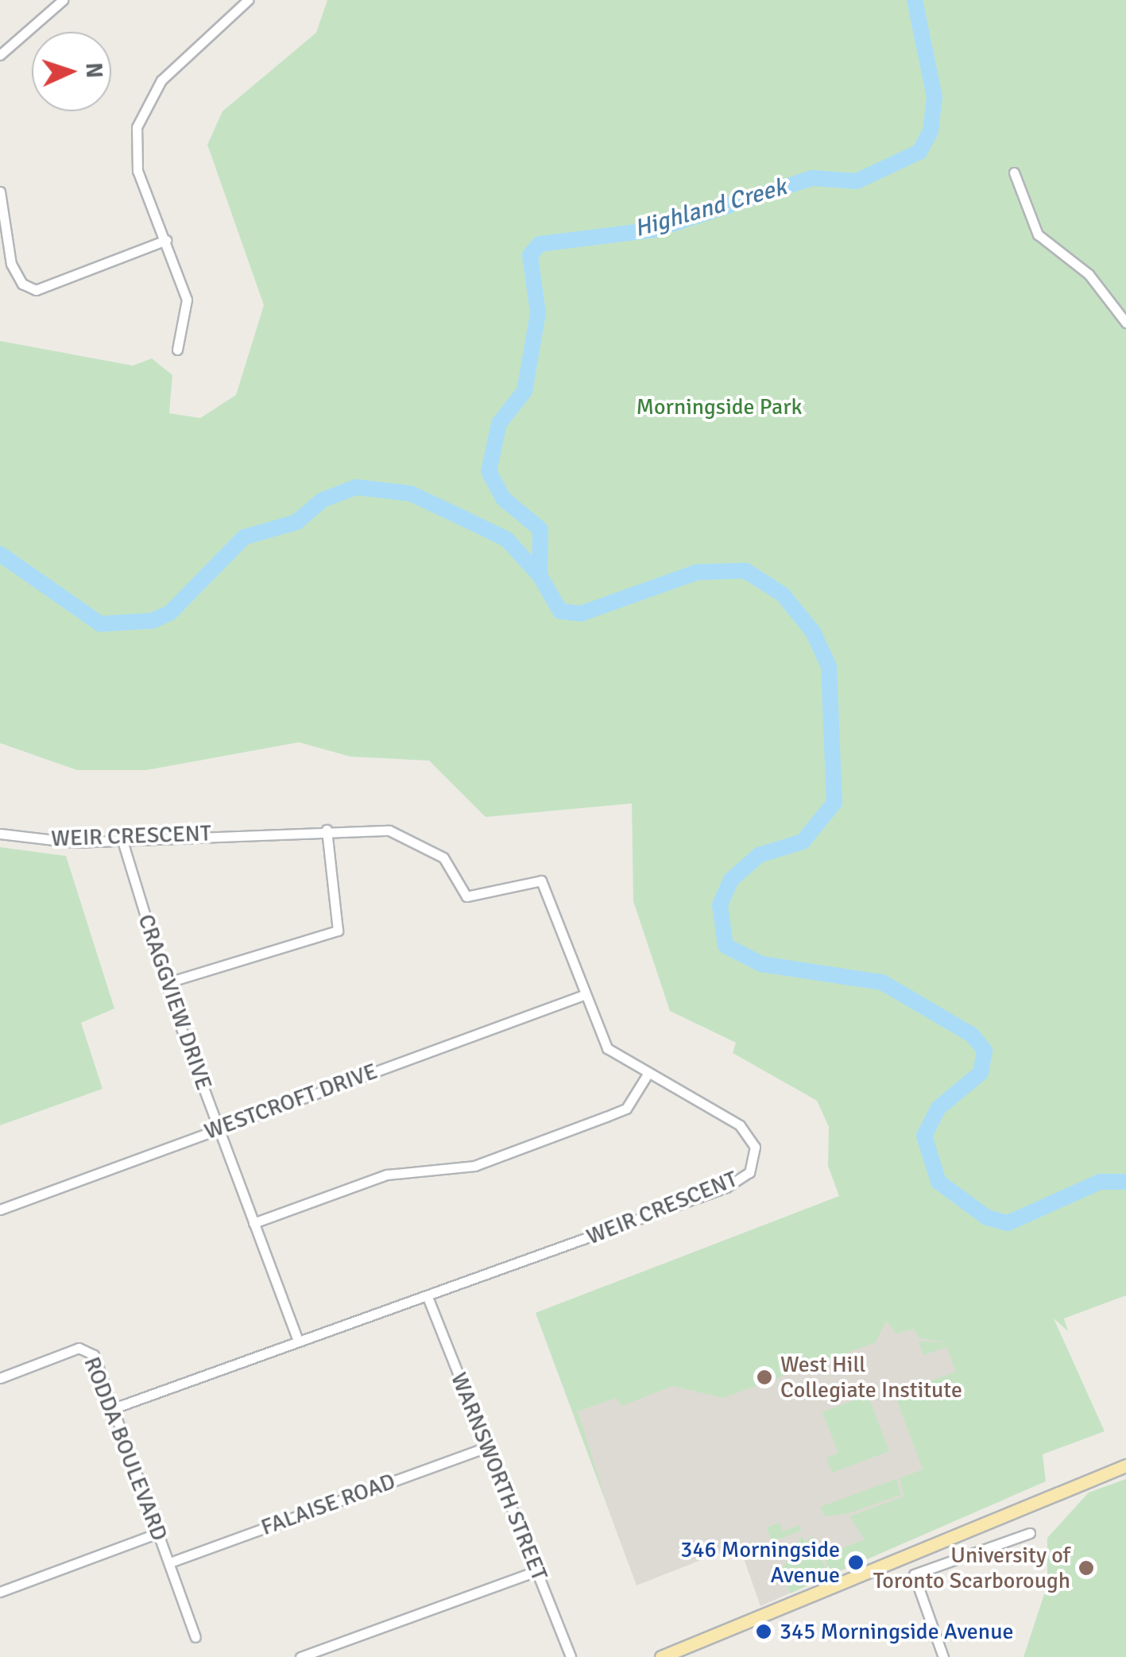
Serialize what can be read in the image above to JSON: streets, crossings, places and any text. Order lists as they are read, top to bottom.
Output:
{
  "streets": {
    "street": [
      "WEIR CRESCENT",
      "CRAGGVIEW DRIVE",
      "WESTCROFT DRIVE",
      "RODDA BOULEVARD",
      "WARNSWORTH STREET",
      "FALAISE ROAD"
    ]
  },
  "crossings": [
    ["WEIR CRESCENT", "CRAGGVIEW DRIVE"],
    ["WEIR CRESCENT", "WESTCROFT DRIVE"],
    ["WEIR CRESCENT", "RODDA BOULEVARD"],
    ["WEIR CRESCENT", "WARNSWORTH STREET"],
    ["CRAGGVIEW DRIVE", "WESTCROFT DRIVE"],
    ["RODDA BOULEVARD", "FALAISE ROAD"],
    ["WARNSWORTH STREET", "FALAISE ROAD"]
  ],
  "water": ["Highland Creek"],
  "parks": ["Morningside Park"],
  "places": [
    "West Hill Collegiate Institute",
    "346 Morningside Avenue",
    "University of Toronto Scarborough",
    "345 Morningside Avenue"
  ],
  "north": "right"
}
